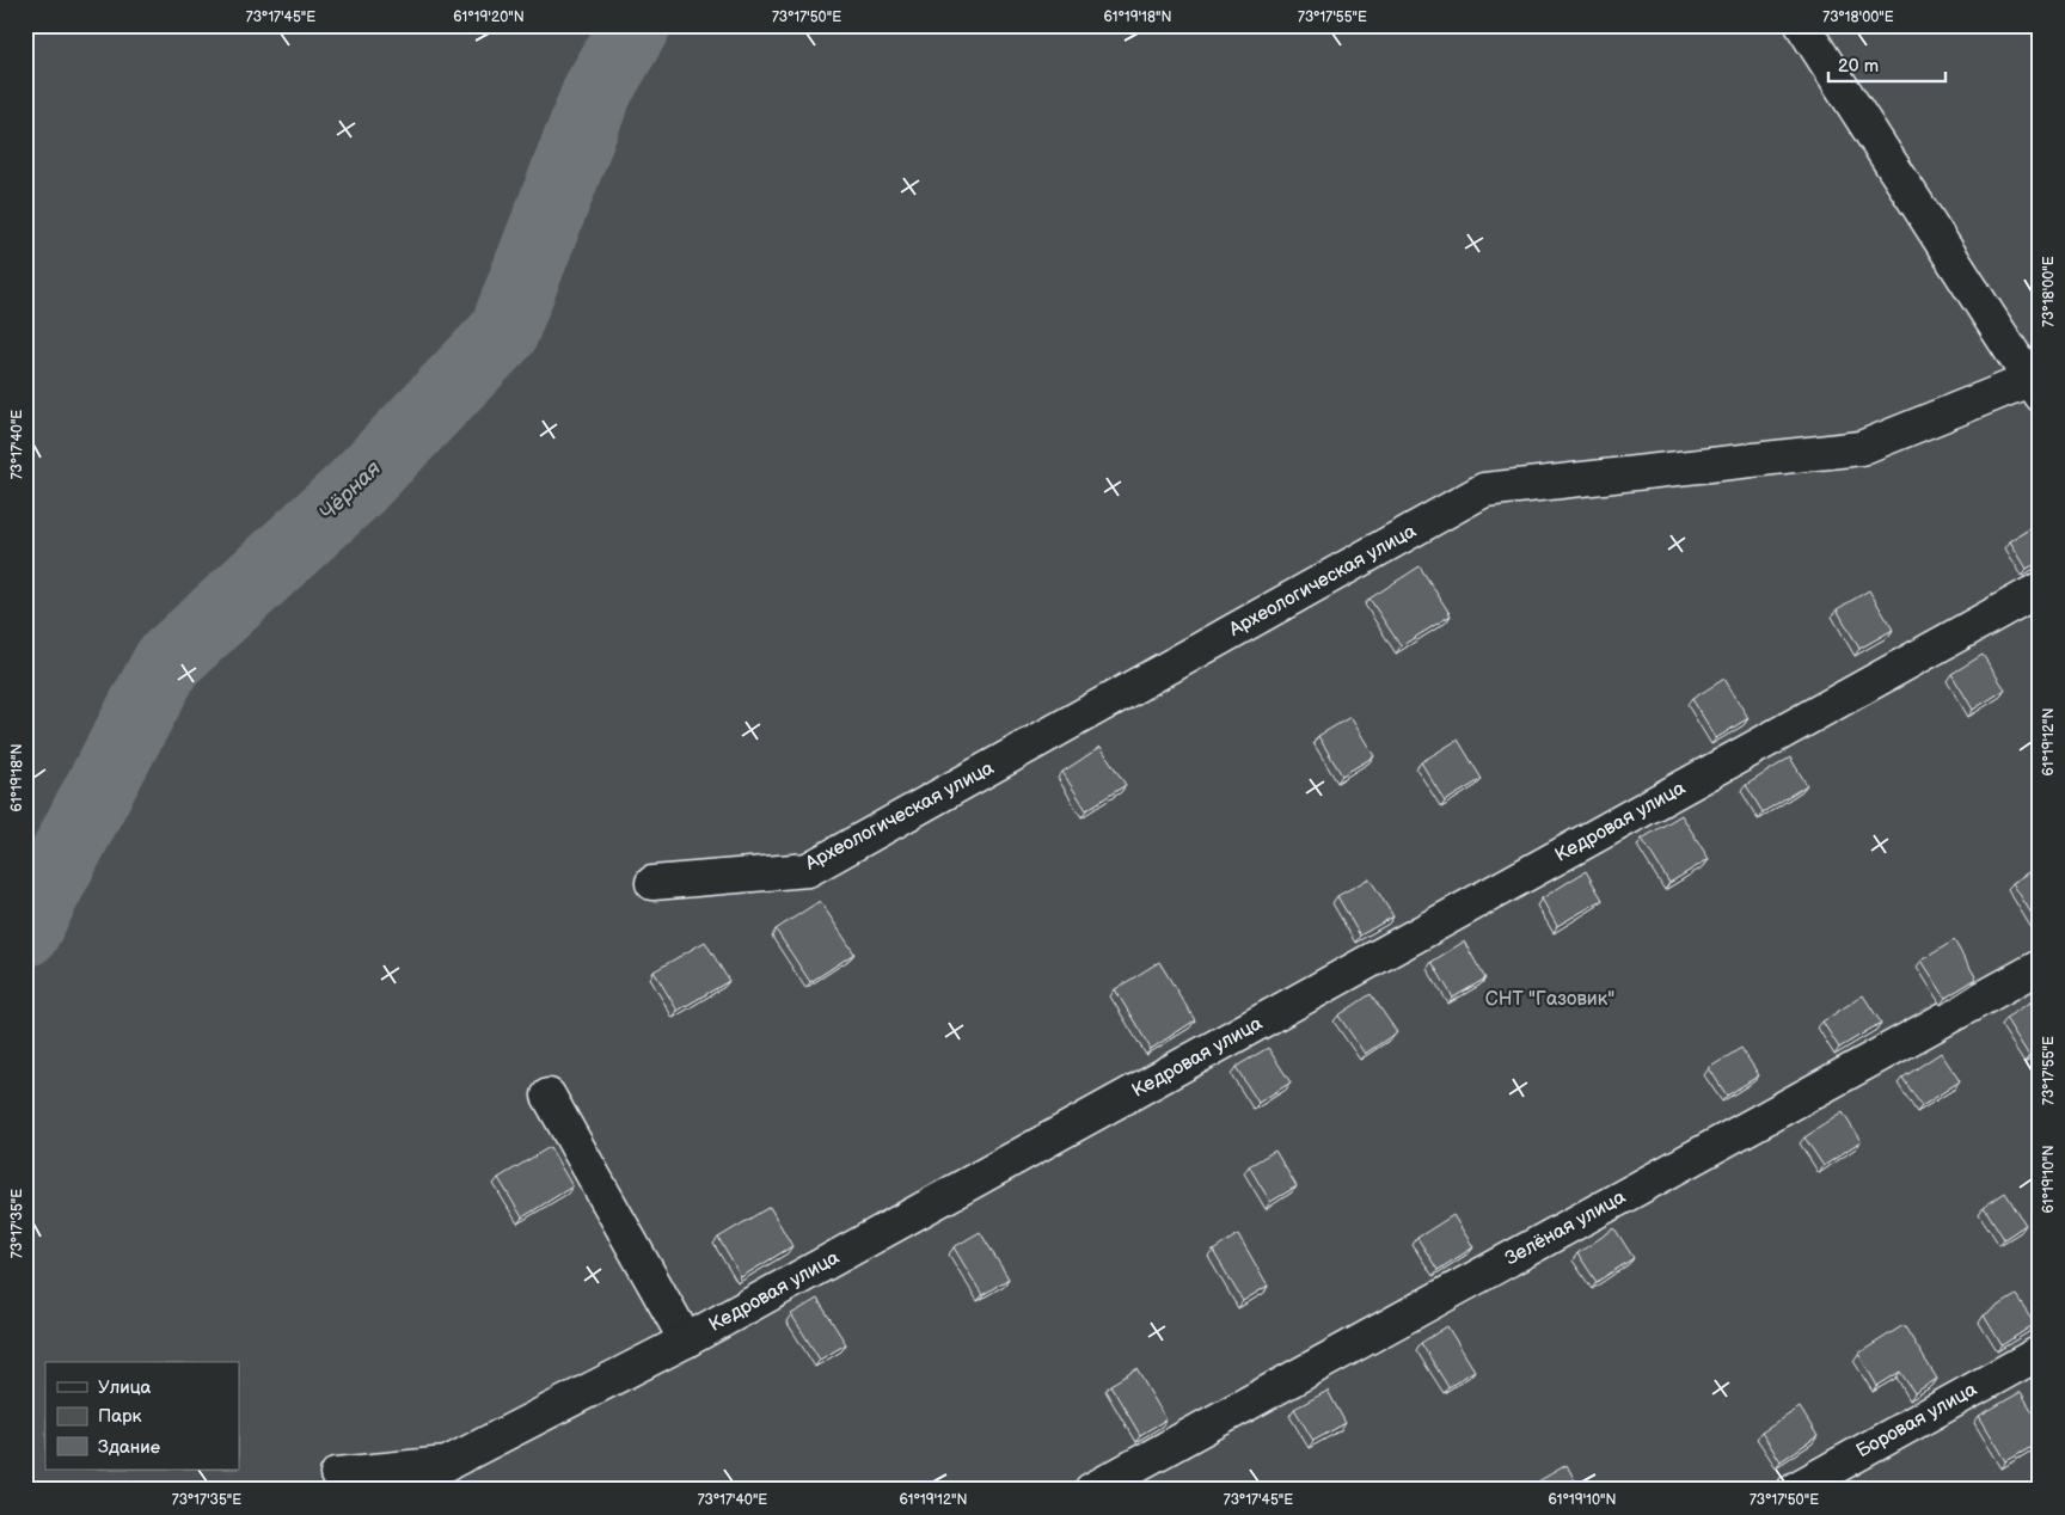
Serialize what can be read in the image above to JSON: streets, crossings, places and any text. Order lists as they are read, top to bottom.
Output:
{
  "streets": {
    "street": [
      "Археологическая улица",
      "Кедровая улица",
      "Зелёная улица",
      "Боровая улица"
    ]
  },
  "water": ["Чёрная"],
  "parks": ["СНТ \"Газовик\""],
  "legend": ["Улица", "Парк", "Здание"],
  "scale_bar": "20 m",
  "coordinates": [
    "73°17'45\"E",
    "61°19'20\"N",
    "73°17'50\"E",
    "61°19'18\"N",
    "73°17'55\"E",
    "73°18'00\"E",
    "73°17'40\"E",
    "61°19'12\"N",
    "61°19'10\"N",
    "73°17'35\"E"
  ]
}
